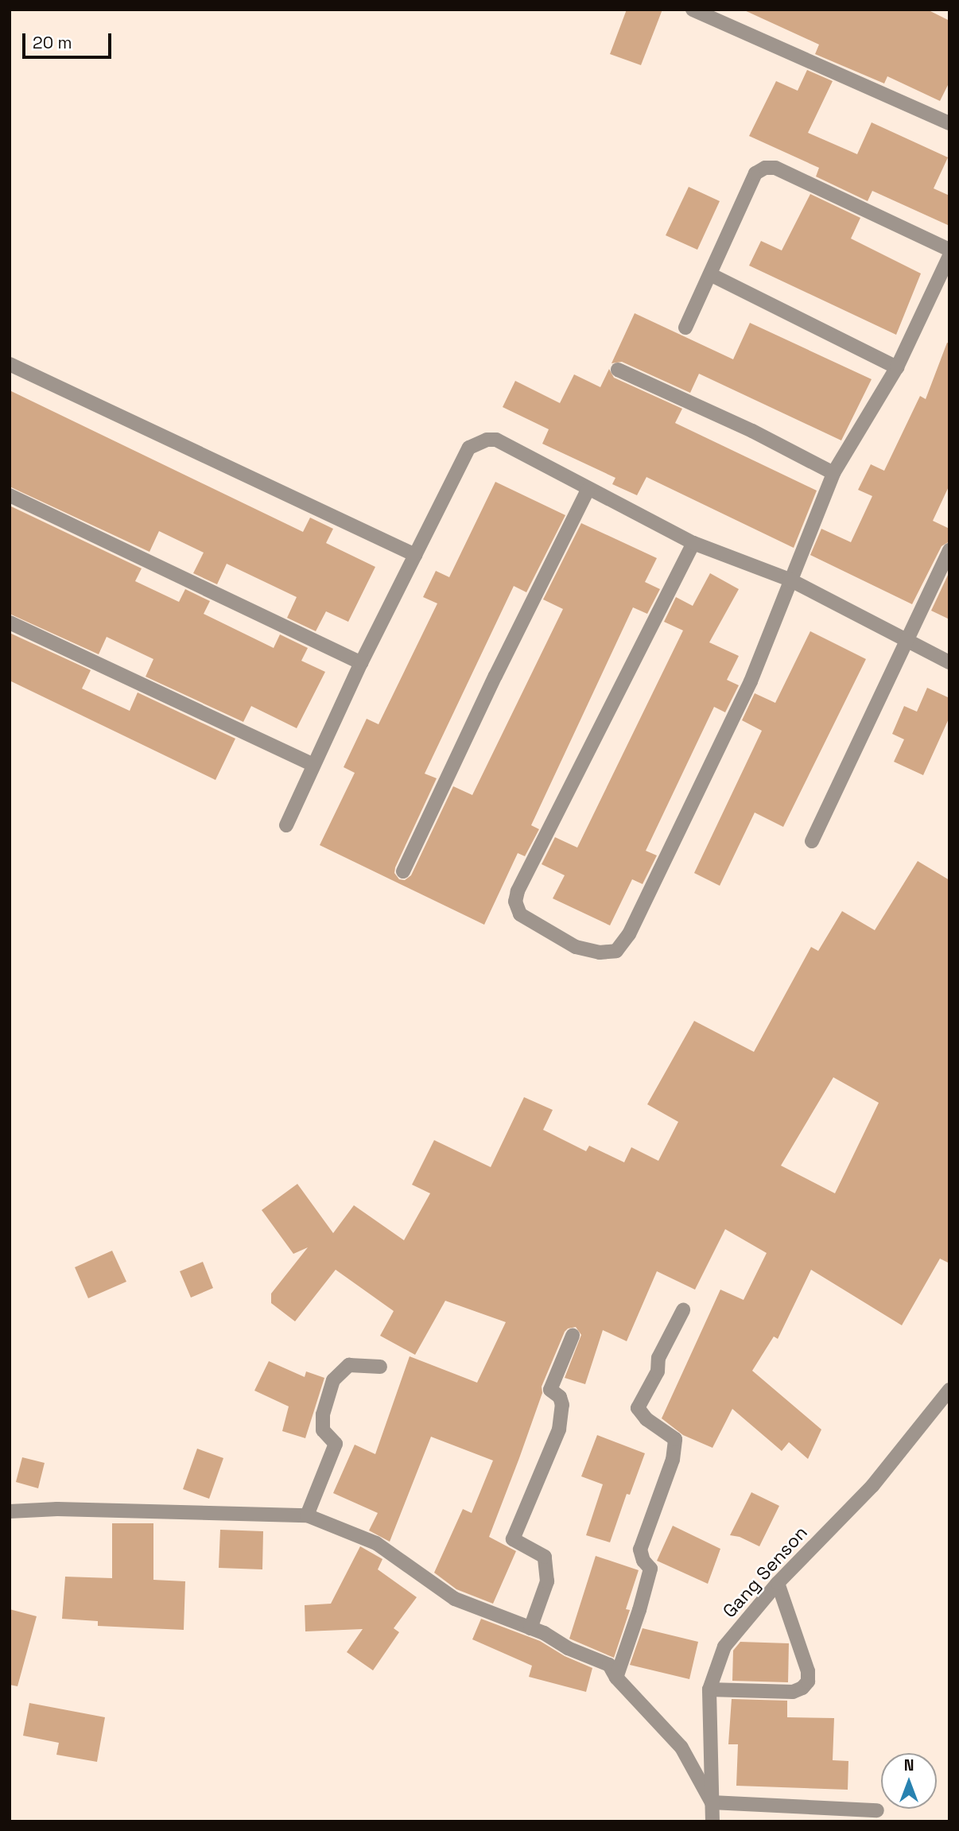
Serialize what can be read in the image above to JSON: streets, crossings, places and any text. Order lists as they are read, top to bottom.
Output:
{
  "streets": {
    "street": ["Gang Senson"]
  },
  "scale_bar": "20 m",
  "north": "top"
}
